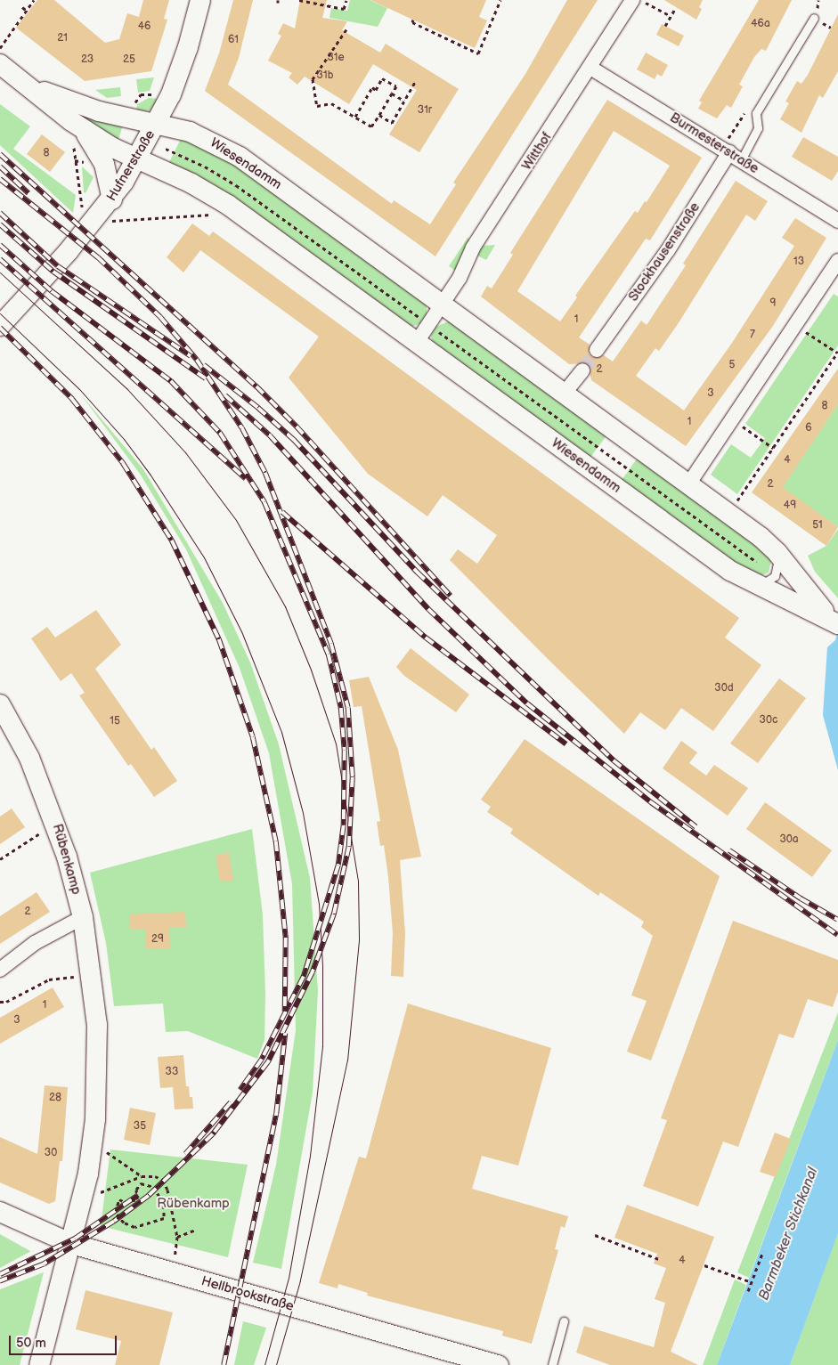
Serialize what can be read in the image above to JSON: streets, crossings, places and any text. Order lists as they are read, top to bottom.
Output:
{
  "streets": {
    "street": [
      "Burmesterstraße",
      "Witthof",
      "Wiesendamm",
      "Hufnerstraße",
      "Stockhausenstraße",
      "Rübenkamp",
      "Hellbrookstraße"
    ]
  },
  "crossings": [
    ["Burmesterstraße", "Witthof"],
    ["Burmesterstraße", "Stockhausenstraße"],
    ["Witthof", "Wiesendamm"],
    ["Wiesendamm", "Hufnerstraße"],
    ["Rübenkamp", "Hellbrookstraße"]
  ],
  "water": ["Barmbeker Stichkanal"],
  "parks": ["Rübenkamp"],
  "house_numbers": [
    "46a",
    "46",
    "21",
    "61",
    "31e",
    "23",
    "25",
    "31b",
    "31r",
    "8",
    "13",
    "9",
    "1",
    "7",
    "5",
    "2",
    "3",
    "8",
    "1",
    "6",
    "4",
    "2",
    "49",
    "51",
    "30d",
    "30c",
    "15",
    "30a",
    "2",
    "29",
    "1",
    "3",
    "33",
    "28",
    "35",
    "30",
    "4"
  ],
  "scale_bar": "50 m"
}
